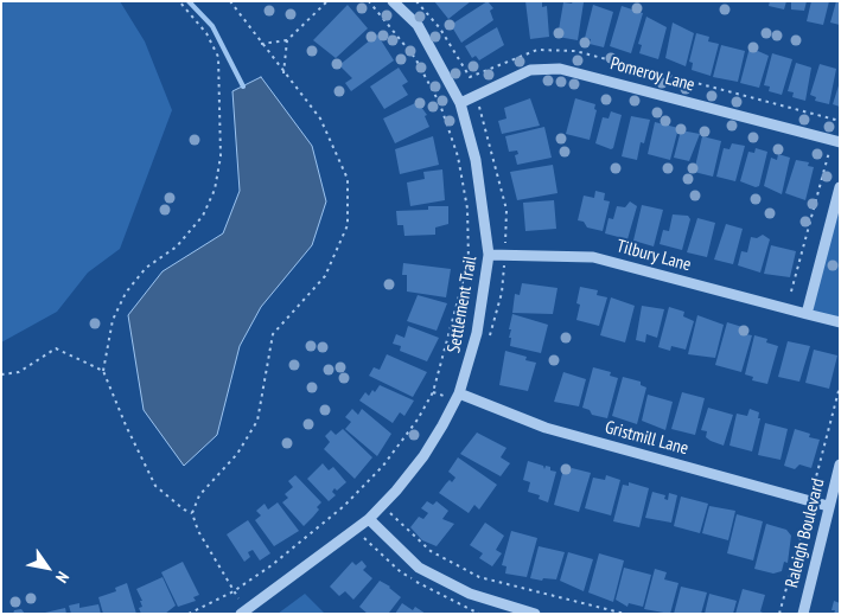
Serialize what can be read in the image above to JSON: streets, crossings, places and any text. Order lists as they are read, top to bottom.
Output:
{
  "streets": {
    "street": [
      "Pomeroy Lane",
      "Tilbury Lane",
      "Settlement Trail",
      "Gristmill Lane",
      "Raleigh Boulevard"
    ]
  },
  "crossings": [
    ["Pomeroy Lane", "Settlement Trail"],
    ["Tilbury Lane", "Settlement Trail"],
    ["Settlement Trail", "Gristmill Lane"],
    ["Gristmill Lane", "Raleigh Boulevard"]
  ],
  "north": "bottom right"
}
